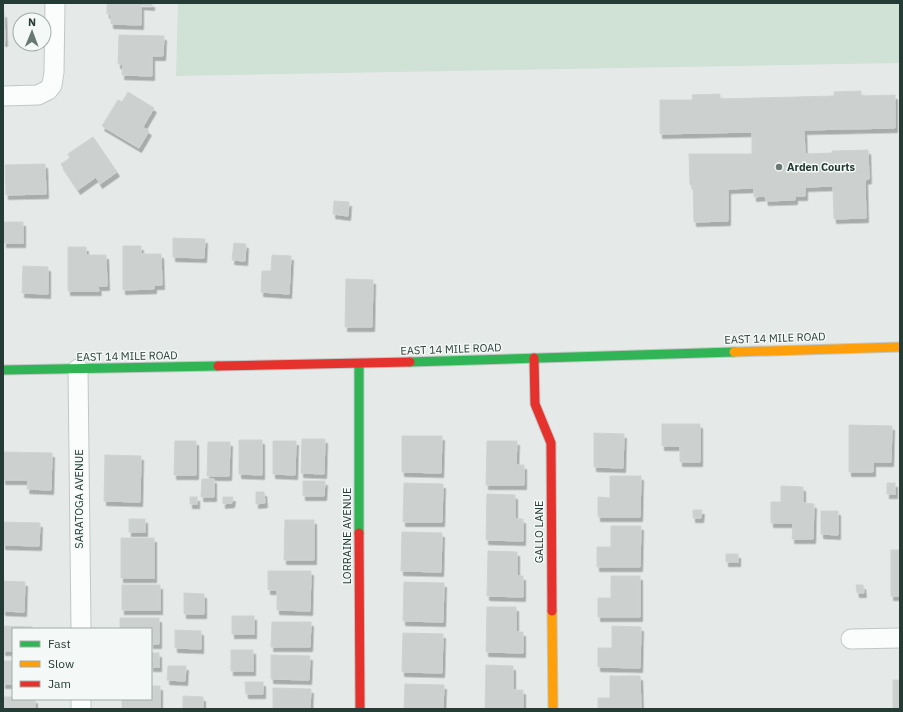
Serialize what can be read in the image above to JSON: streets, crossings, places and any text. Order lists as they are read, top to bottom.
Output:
{
  "streets": {
    "main road": ["EAST 14 MILE ROAD", "GALLO LANE", "LORRAINE AVENUE"],
    "street": ["SARATOGA AVENUE"]
  },
  "crossings": [
    ["EAST 14 MILE ROAD", "SARATOGA AVENUE"],
    ["EAST 14 MILE ROAD", "GALLO LANE"],
    ["EAST 14 MILE ROAD", "LORRAINE AVENUE"]
  ],
  "places": ["Arden Courts"],
  "legend": ["Fast", "Slow", "Jam"],
  "north": "top"
}
